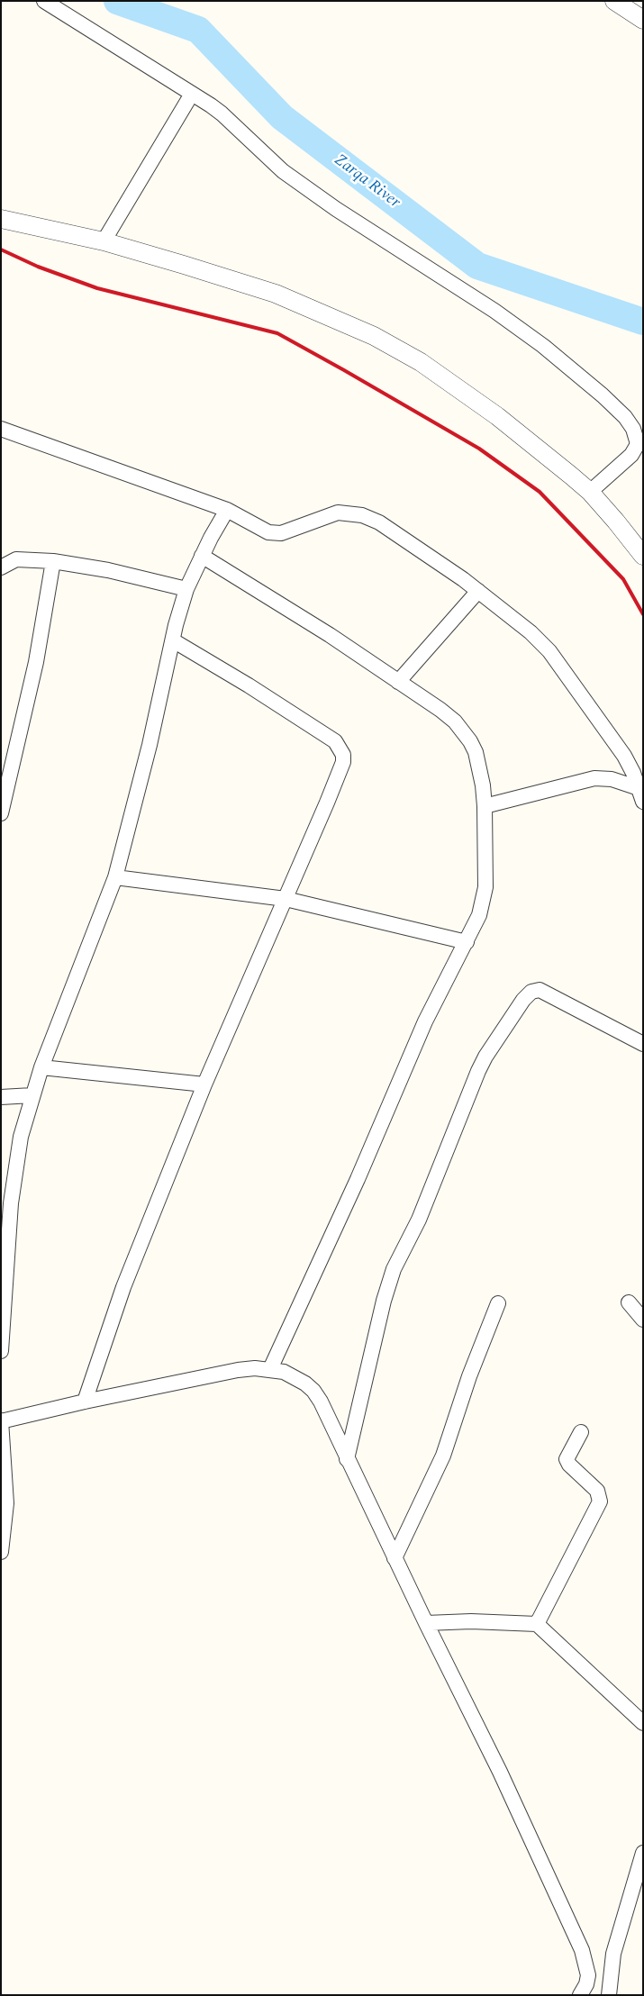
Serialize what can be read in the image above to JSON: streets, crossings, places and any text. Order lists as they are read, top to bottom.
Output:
{
  "water": ["Zarqa River"]
}
